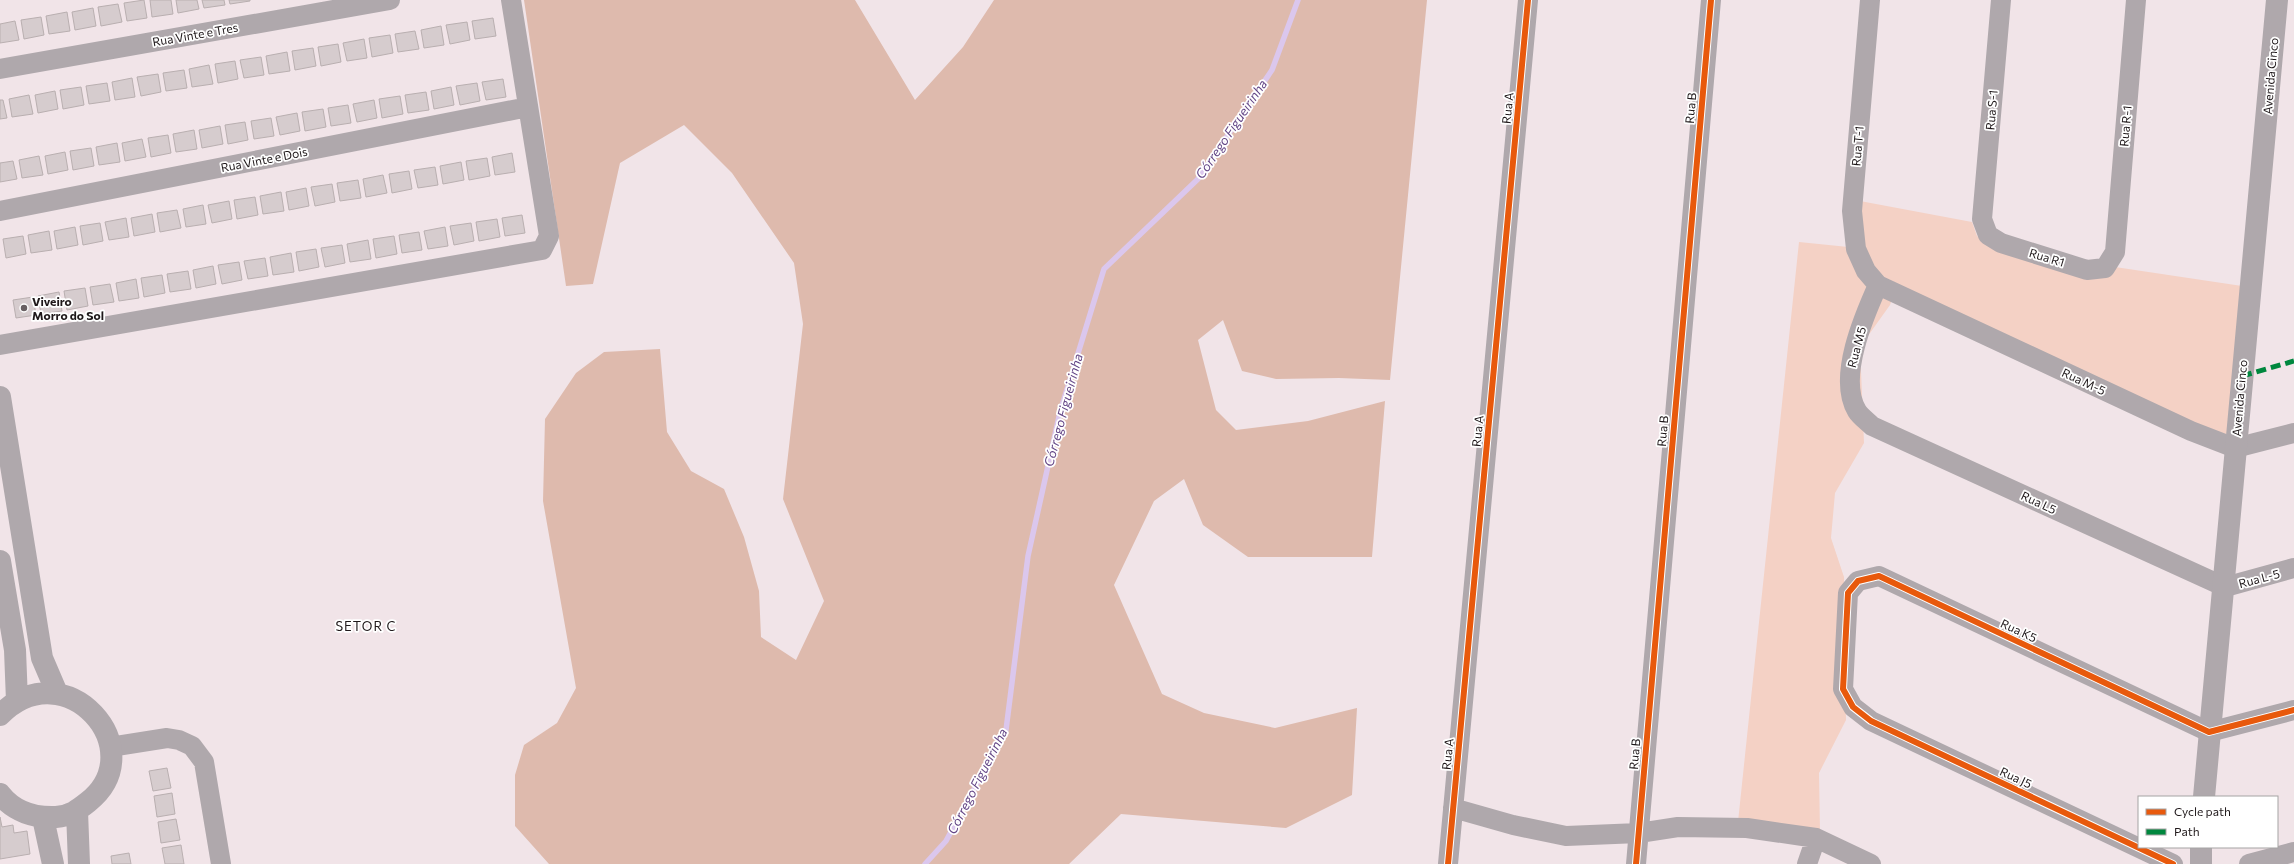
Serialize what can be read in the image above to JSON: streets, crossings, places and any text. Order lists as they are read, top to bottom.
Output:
{
  "streets": {
    "street": [
      "Rua Vinte e Tres",
      "Avenida Cinco",
      "Rua A",
      "Rua B",
      "Rua S-1",
      "Rua R-1",
      "Rua T-1",
      "Rua Vinte e Dois",
      "Rua R1",
      "Rua M5",
      "Rua M-5",
      "Rua L5",
      "Rua L-5",
      "Rua K5",
      "Rua J5"
    ]
  },
  "crossings": [
    ["Avenida Cinco", "Rua M-5"],
    ["Avenida Cinco", "Rua L5"],
    ["Avenida Cinco", "Rua L-5"],
    ["Avenida Cinco", "Rua K5"],
    ["Rua S-1", "Rua R1"],
    ["Rua R-1", "Rua R1"],
    ["Rua T-1", "Rua M5"],
    ["Rua T-1", "Rua M-5"],
    ["Rua M5", "Rua M-5"],
    ["Rua M5", "Rua L5"],
    ["Rua L5", "Rua L-5"],
    ["Rua K5", "Rua J5"]
  ],
  "districts": ["SETOR C"],
  "water": ["Córrego Figueirinha"],
  "places": ["Viveiro Morro do Sol"],
  "legend": ["Cycle path", "Path"]
}
